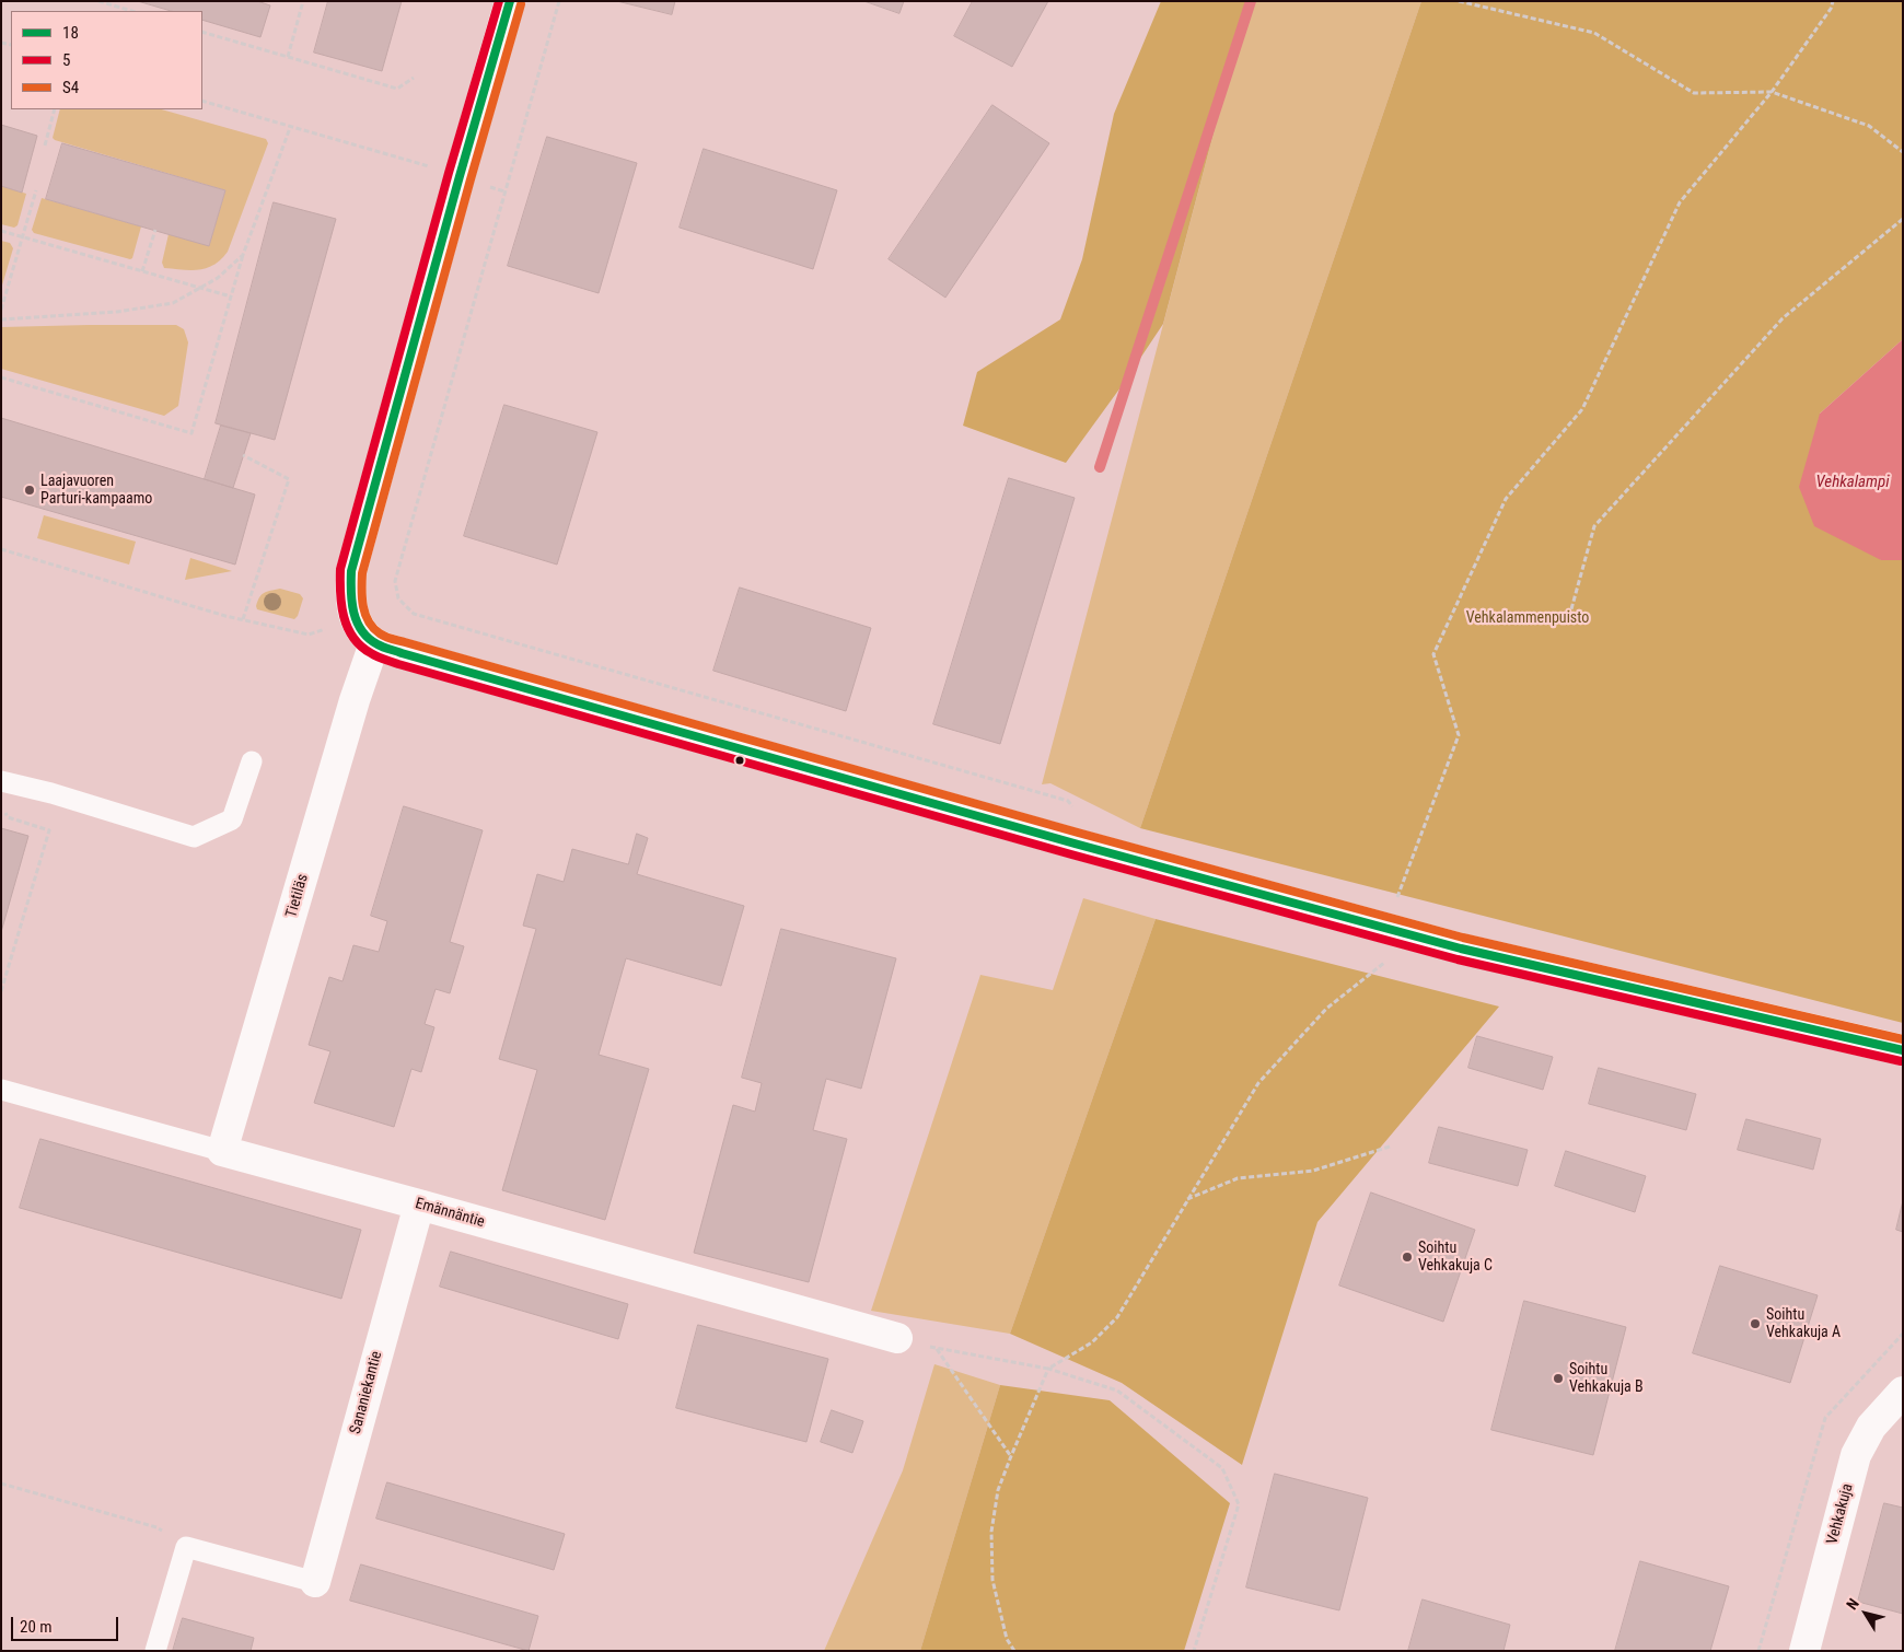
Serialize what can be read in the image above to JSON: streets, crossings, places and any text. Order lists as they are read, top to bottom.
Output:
{
  "streets": {
    "street": [
      "Tietiläs",
      "Emännäntie",
      "Sananiekantie",
      "Vehkakuja"
    ]
  },
  "crossings": [
    ["Tietiläs", "Emännäntie"],
    ["Emännäntie", "Sananiekantie"]
  ],
  "water": ["Vehkalampi"],
  "parks": ["Vehkalammenpuisto"],
  "places": [
    "Laajavuoren Parturi-kampaamo",
    "Soihtu Vehkakuja C",
    "Soihtu Vehkakuja A",
    "Soihtu Vehkakuja B"
  ],
  "lines": ["transit line 18", "transit line 5", "transit line S4"],
  "legend": ["18", "5", "S4"],
  "scale_bar": "20 m",
  "north": "top left"
}
